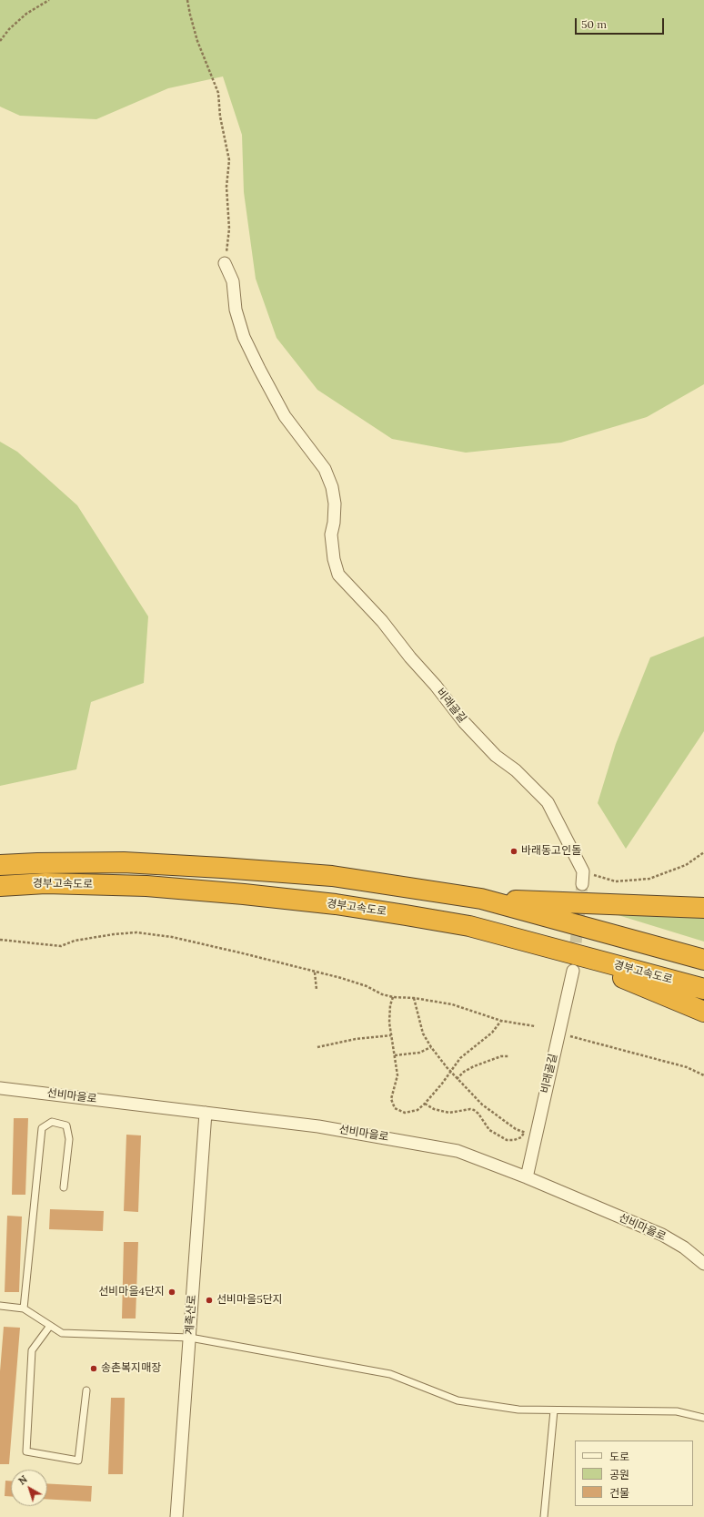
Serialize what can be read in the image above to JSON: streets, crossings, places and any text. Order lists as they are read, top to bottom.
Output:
{
  "streets": {
    "highway": ["경부고속도로"],
    "street": ["비래골길", "선비마을로", "계족산로"]
  },
  "crossings": [
    ["비래골길", "선비마을로"],
    ["선비마을로", "계족산로"]
  ],
  "places": [
    "바래동고인돌",
    "선비마을4단지",
    "선비마을5단지",
    "송촌복지매장"
  ],
  "legend": ["도로", "공원", "건물"],
  "scale_bar": "50 m",
  "north": "top left"
}
